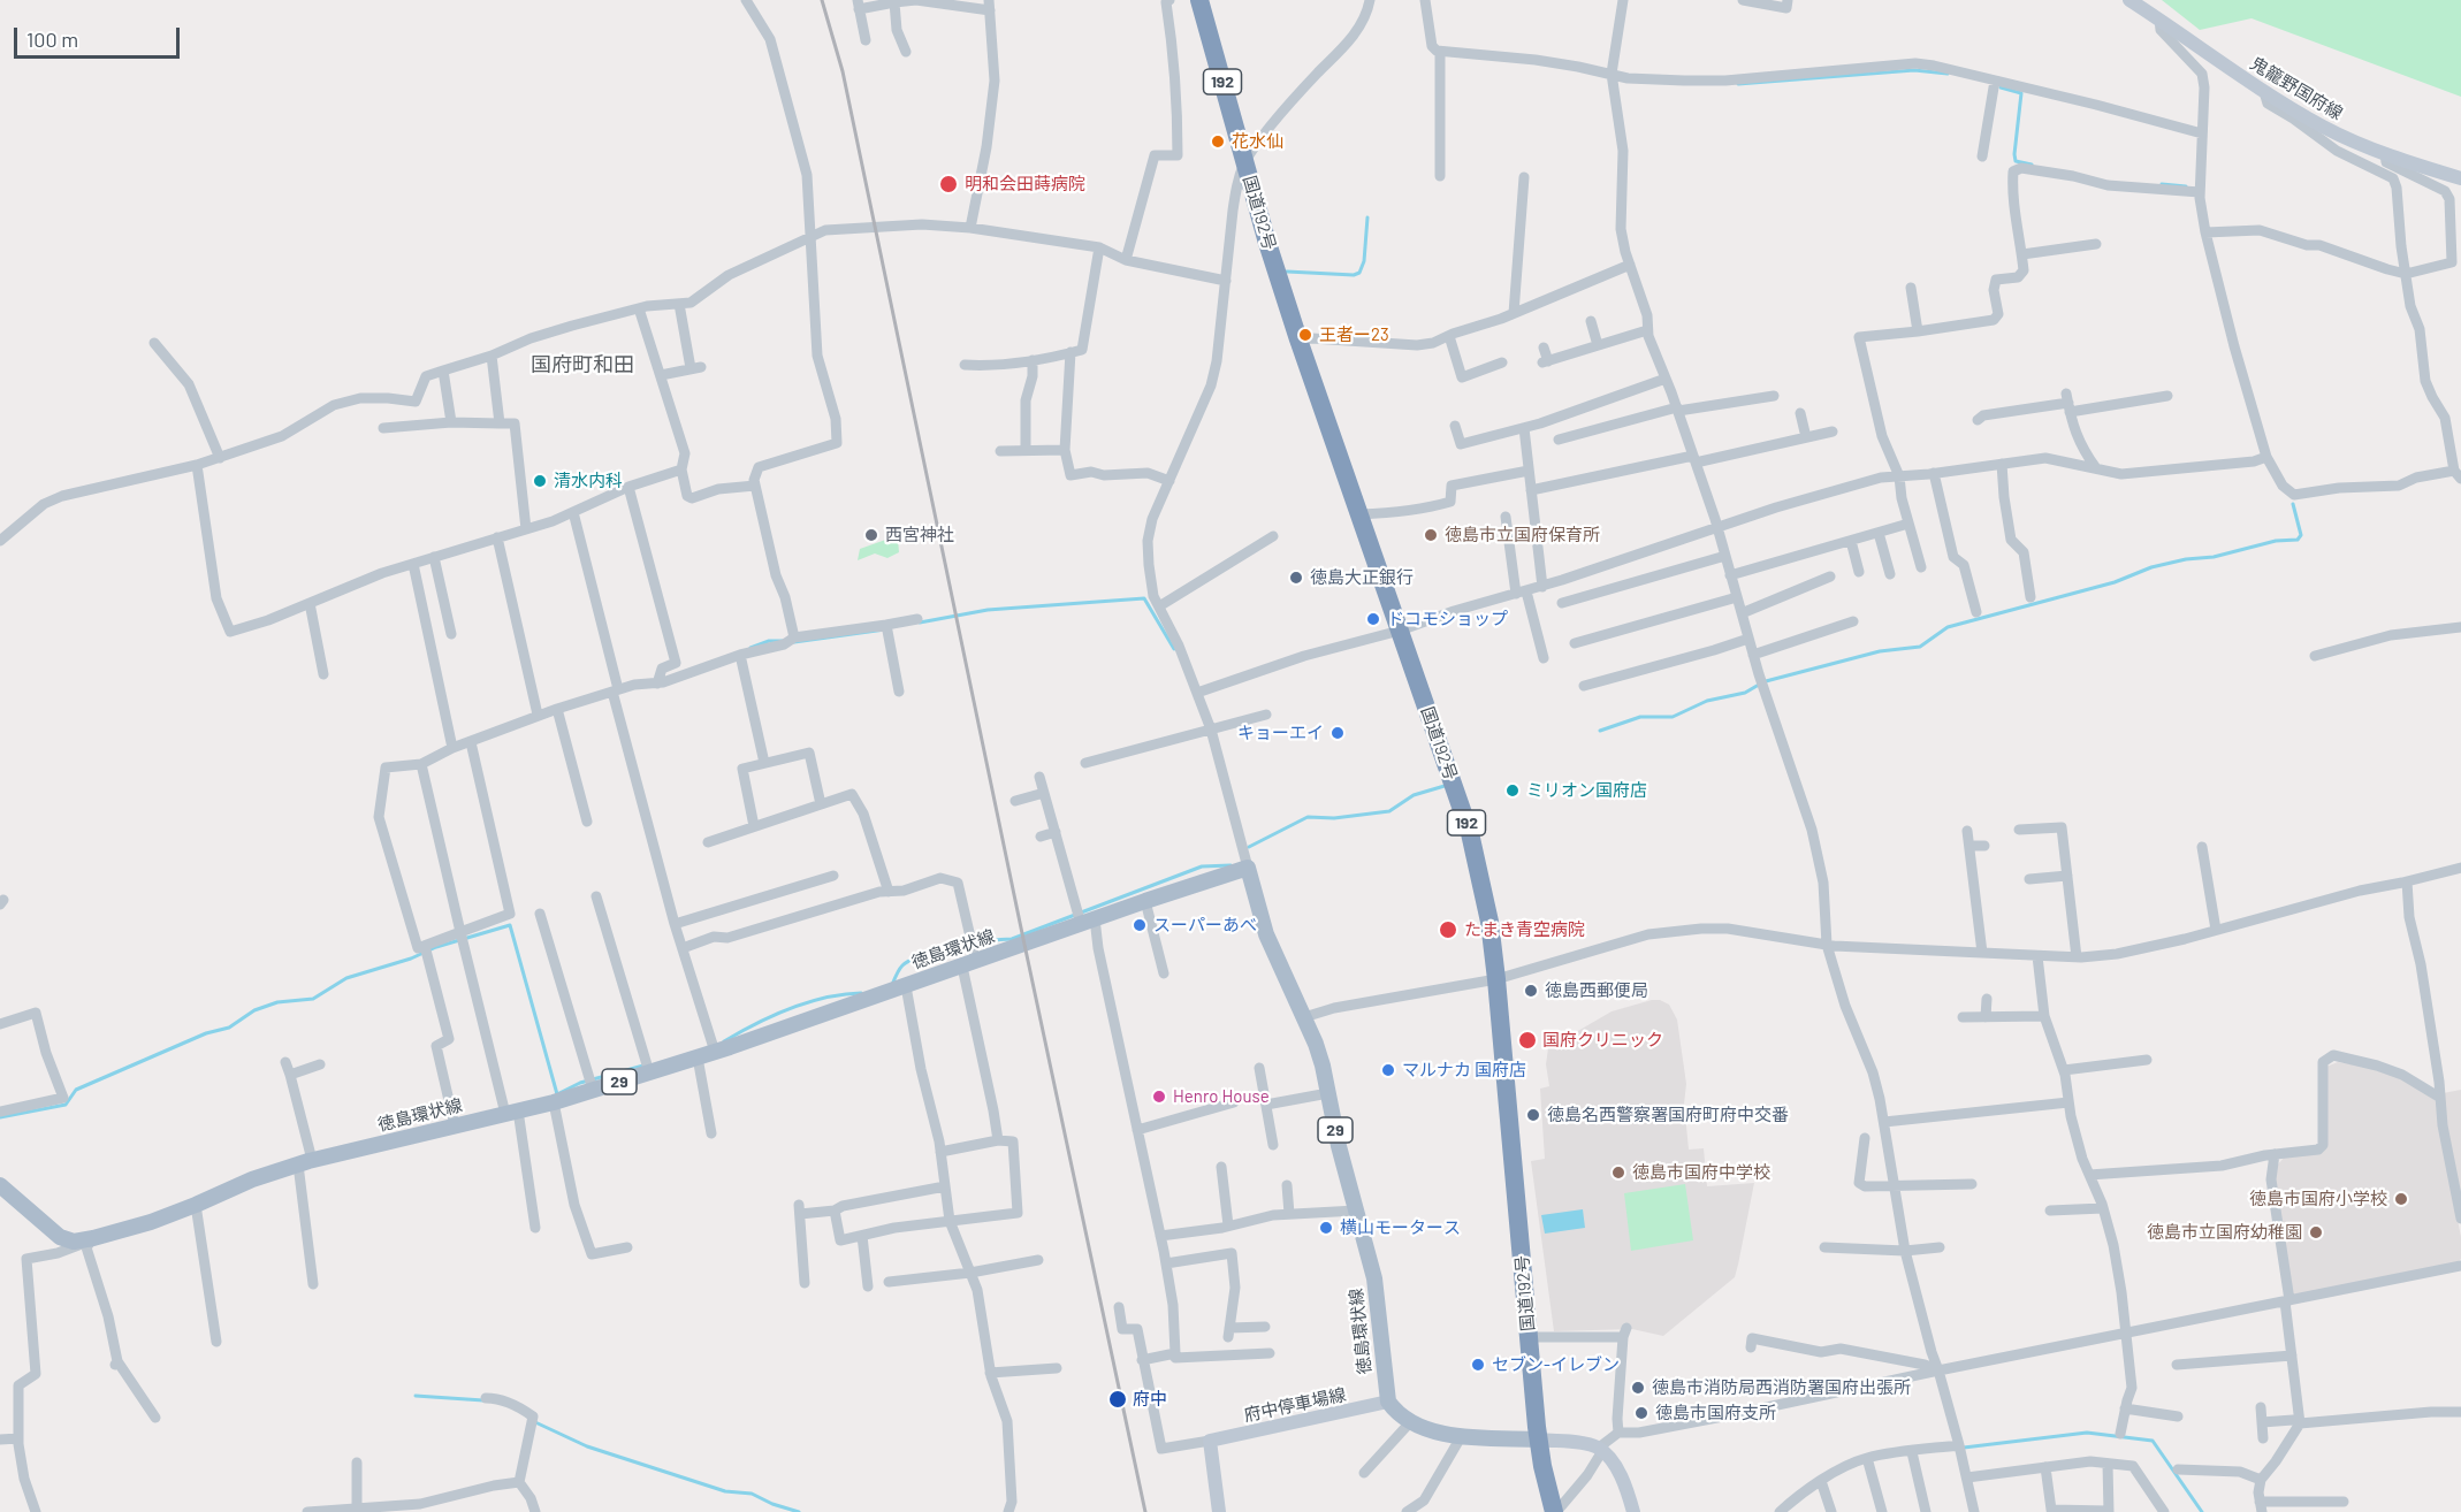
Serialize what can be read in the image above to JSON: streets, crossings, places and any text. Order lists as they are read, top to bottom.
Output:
{
  "streets": {
    "highway": ["192", "国道192号"],
    "main road": [
      "鬼籠野国府線",
      "徳島環状線",
      "29",
      "府中停車場線"
    ]
  },
  "crossings": [
    ["徳島環状線", "府中停車場線"]
  ],
  "districts": ["国府町和田"],
  "places": [
    "花水仙",
    "明和会田蒔病院",
    "王者ー23",
    "清水内科",
    "西宮神社",
    "徳島市立国府保育所",
    "徳島大正銀行",
    "ドコモショップ",
    "キョーエイ",
    "ミリオン国府店",
    "スーパーあべ",
    "たまき青空病院",
    "徳島西郵便局",
    "国府クリニック",
    "マルナカ 国府店",
    "Henro House",
    "徳島名西警察署国府町府中交番",
    "徳島市国府中学校",
    "徳島市国府小学校",
    "横山モータース",
    "徳島市立国府幼稚園",
    "セブン-イレブン",
    "徳島市消防局西消防署国府出張所",
    "府中",
    "徳島市国府支所"
  ],
  "scale_bar": "100 m"
}
